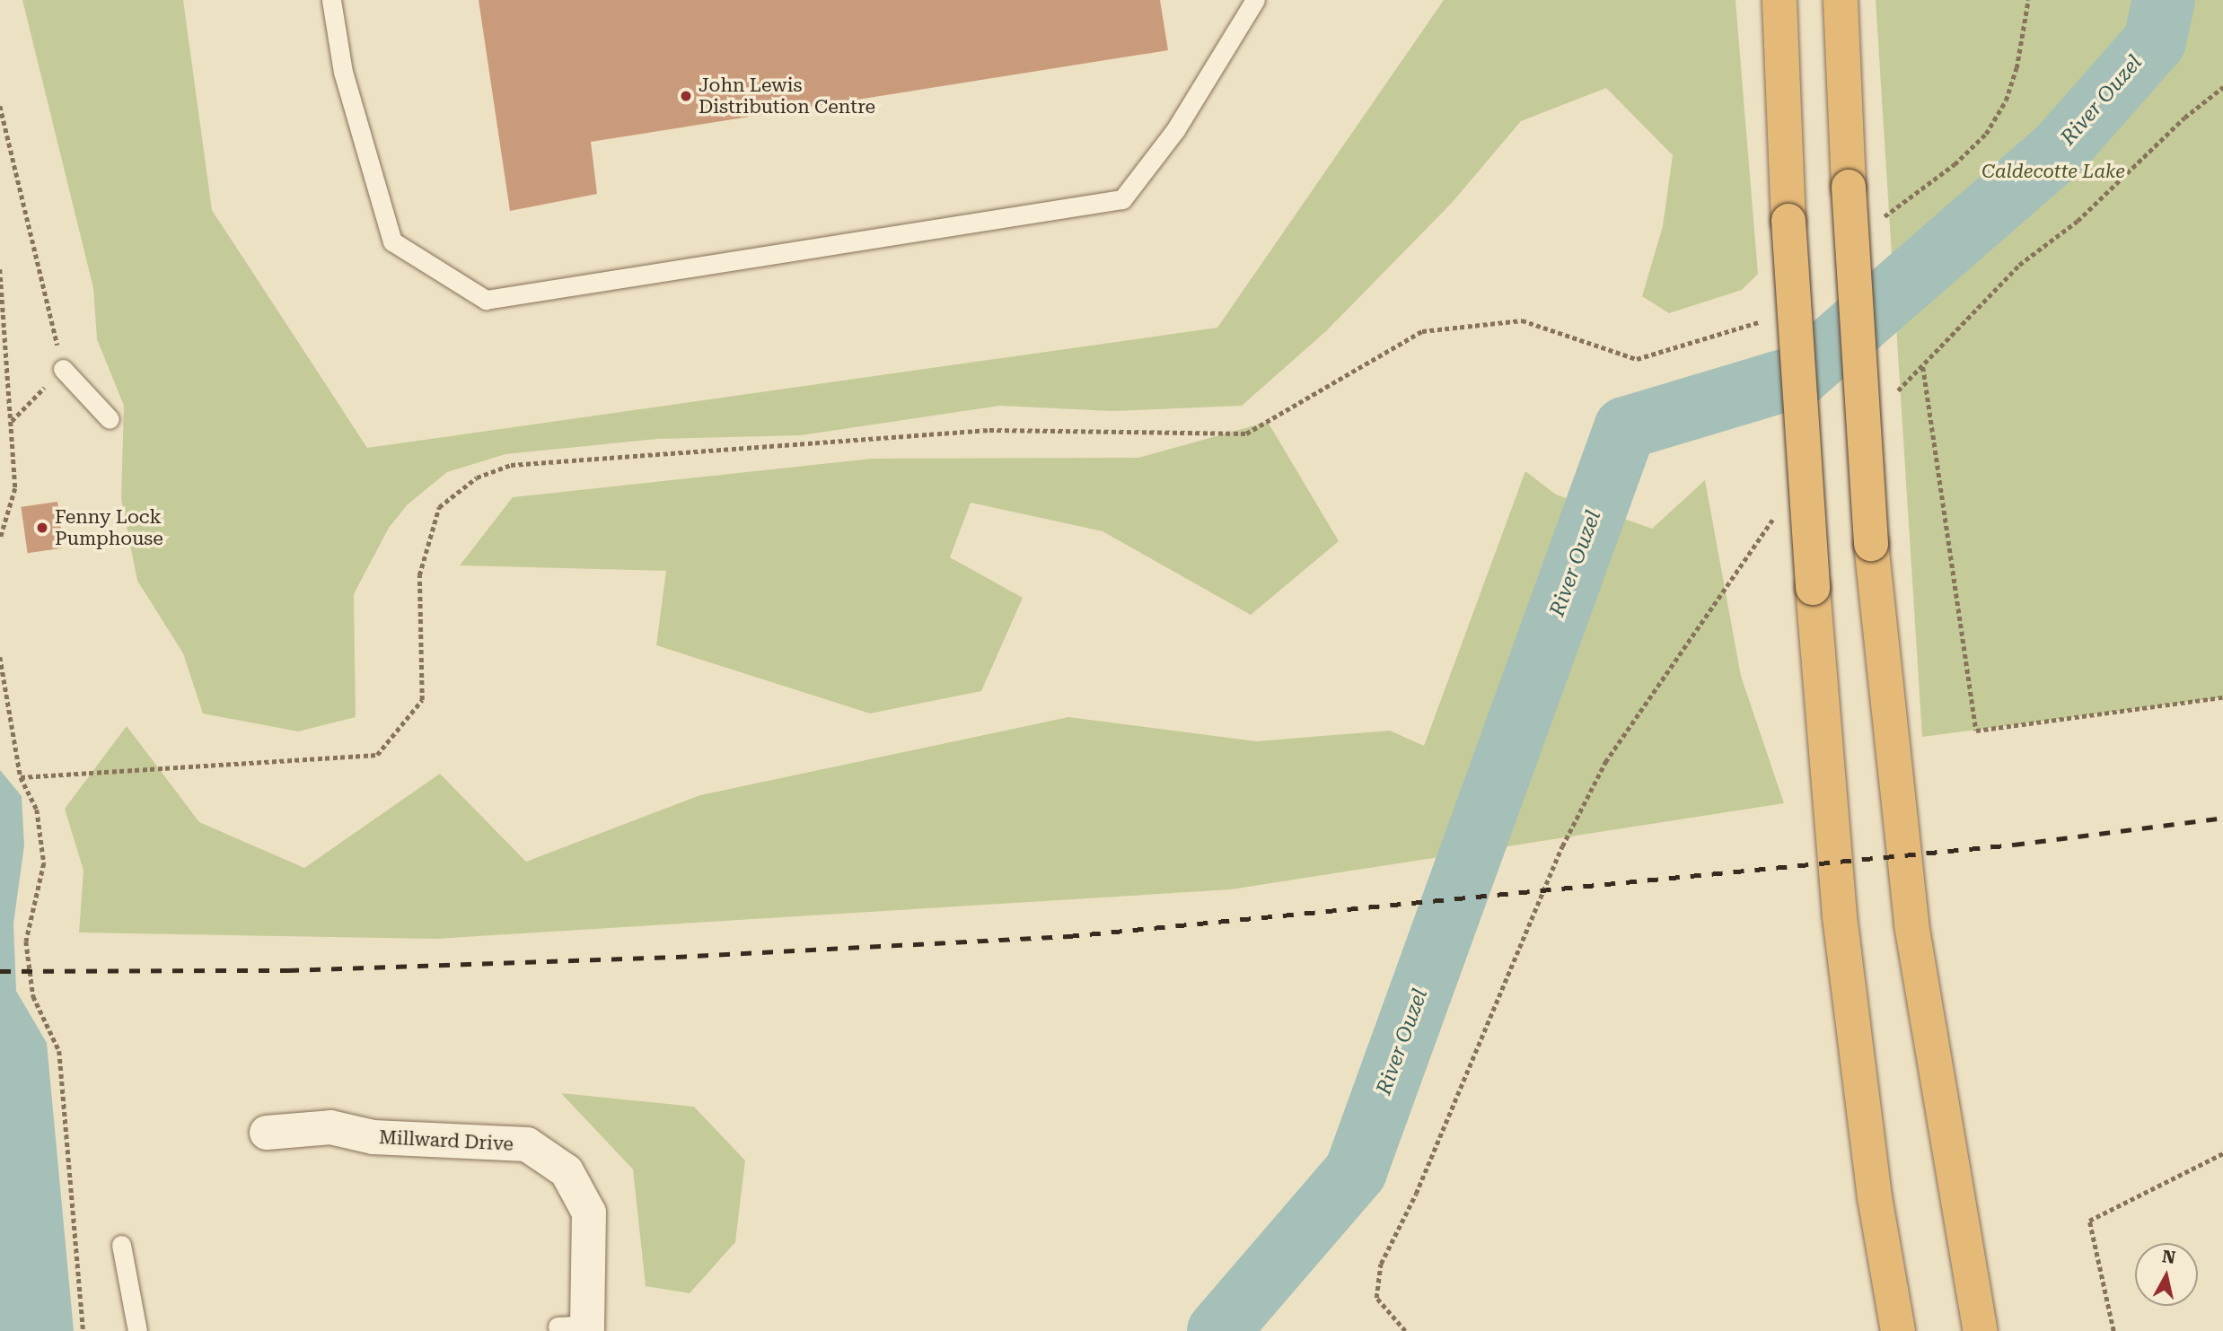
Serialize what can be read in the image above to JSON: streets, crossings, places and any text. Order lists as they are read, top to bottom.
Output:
{
  "streets": {
    "street": ["Millward Drive"]
  },
  "water": ["River Ouzel"],
  "parks": ["Caldecotte Lake"],
  "places": ["John Lewis Distribution Centre", "Fenny Lock Pumphouse"],
  "north": "top"
}
